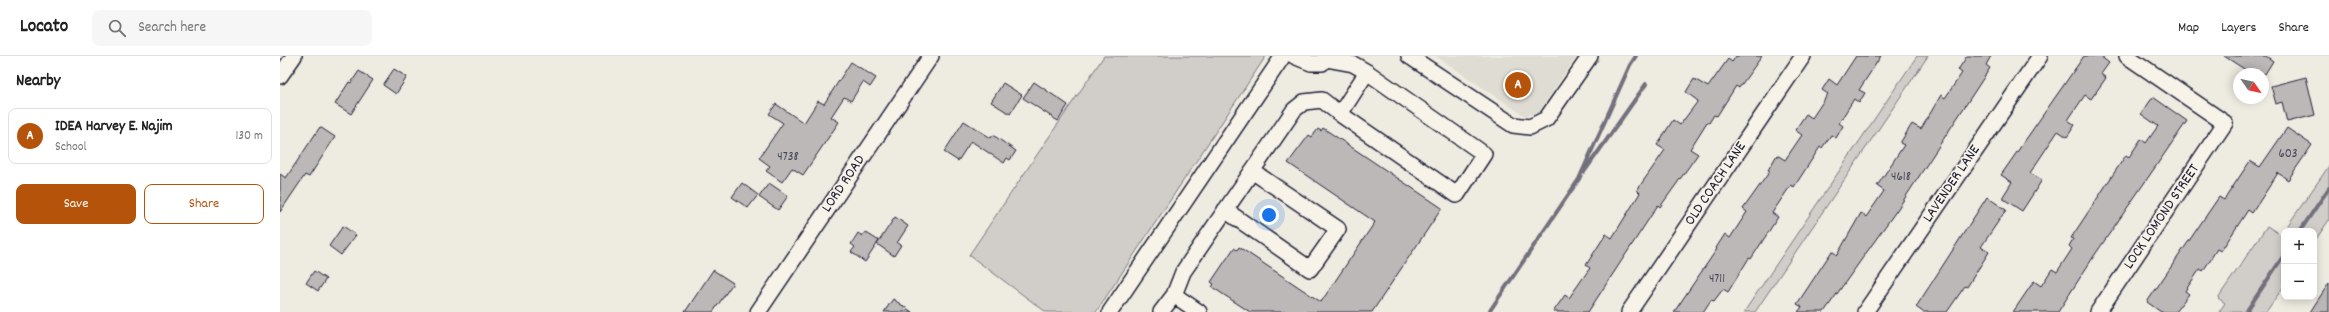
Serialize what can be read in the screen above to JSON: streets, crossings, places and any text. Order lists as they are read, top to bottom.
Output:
{
  "streets": {
    "street": [
      "LORD ROAD",
      "OLD COACH LANE",
      "LAVENDER LANE",
      "LOCK LOMOND STREET"
    ]
  },
  "house_numbers": [
    "603",
    "4738",
    "4618",
    "4711"
  ],
  "north": "bottom right",
  "page": {
    "header": "Locato",
    "search": "Search here",
    "nav": ["Map", "Layers", "Share"],
    "heading": "Nearby",
    "pins": "A",
    "list": [
      {
        "mark": "A",
        "name": "IDEA Harvey E. Najim",
        "note": "School",
        "value": "130 m"
      }
    ],
    "buttons": ["Save", "Share"],
    "map_buttons": ["+", "−"]
  }
}
